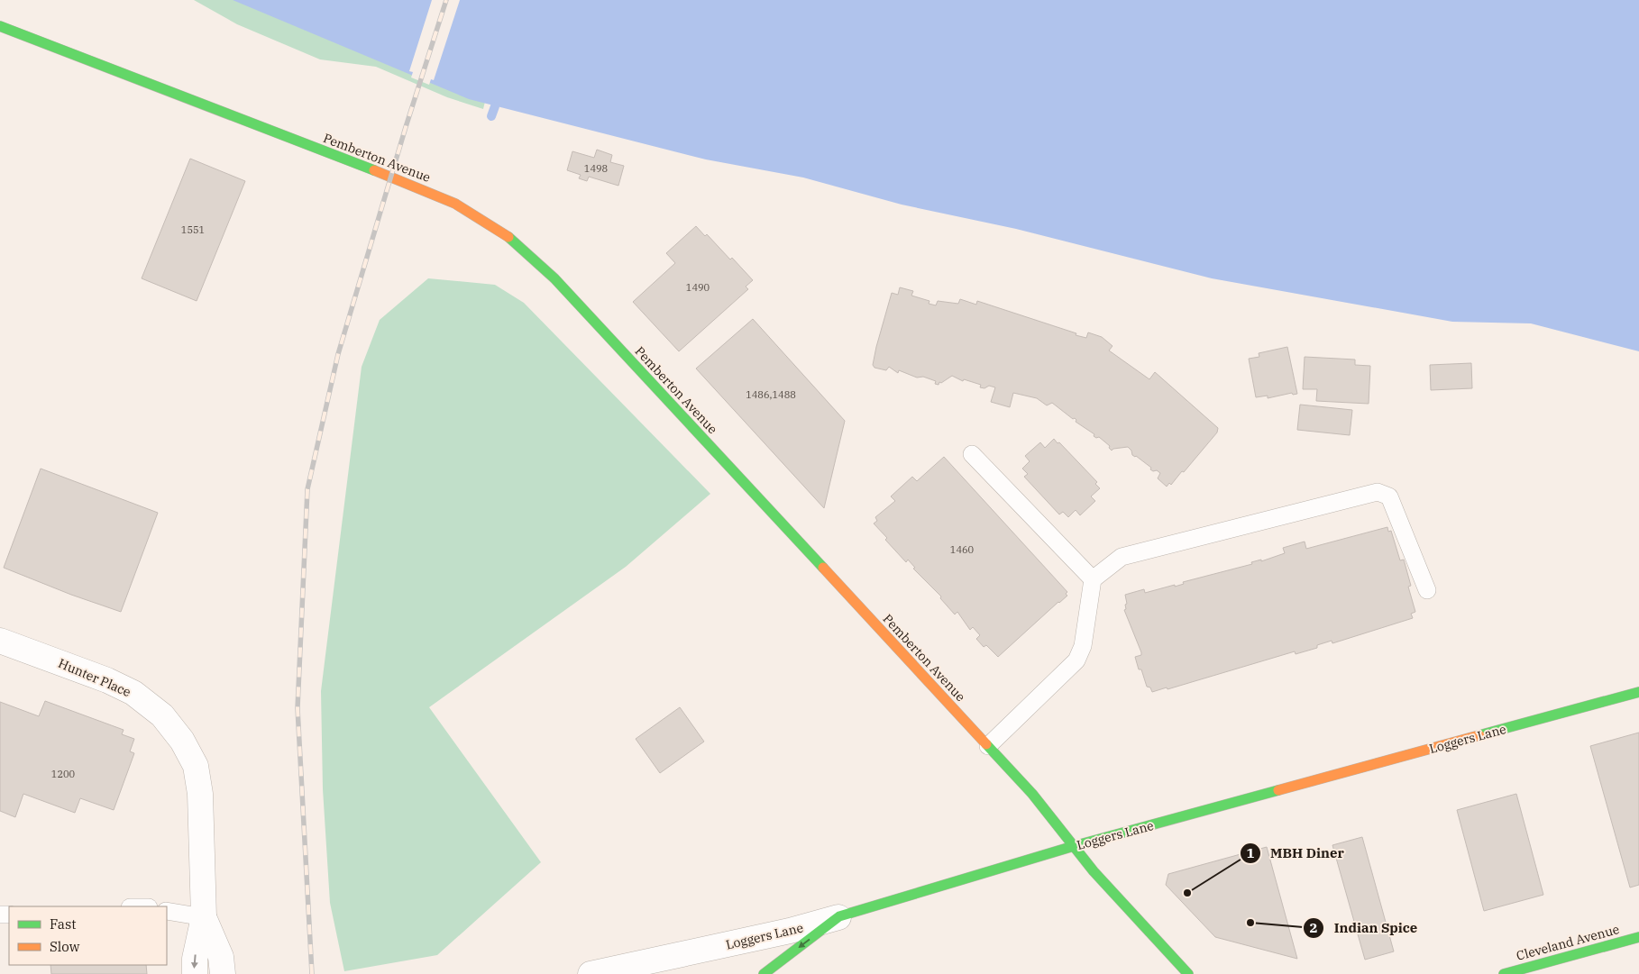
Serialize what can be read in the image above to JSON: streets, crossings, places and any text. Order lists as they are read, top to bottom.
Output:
{
  "streets": {
    "street": [
      "Pemberton Avenue",
      "Hunter Place",
      "Loggers Lane",
      "Cleveland Avenue"
    ]
  },
  "crossings": [
    ["Pemberton Avenue", "Loggers Lane"]
  ],
  "places": ["MBH Diner", "Indian Spice"],
  "house_numbers": [
    "1498",
    "1551",
    "1490",
    "1486,1488",
    "1460",
    "1200"
  ],
  "legend": ["Fast", "Slow"]
}
